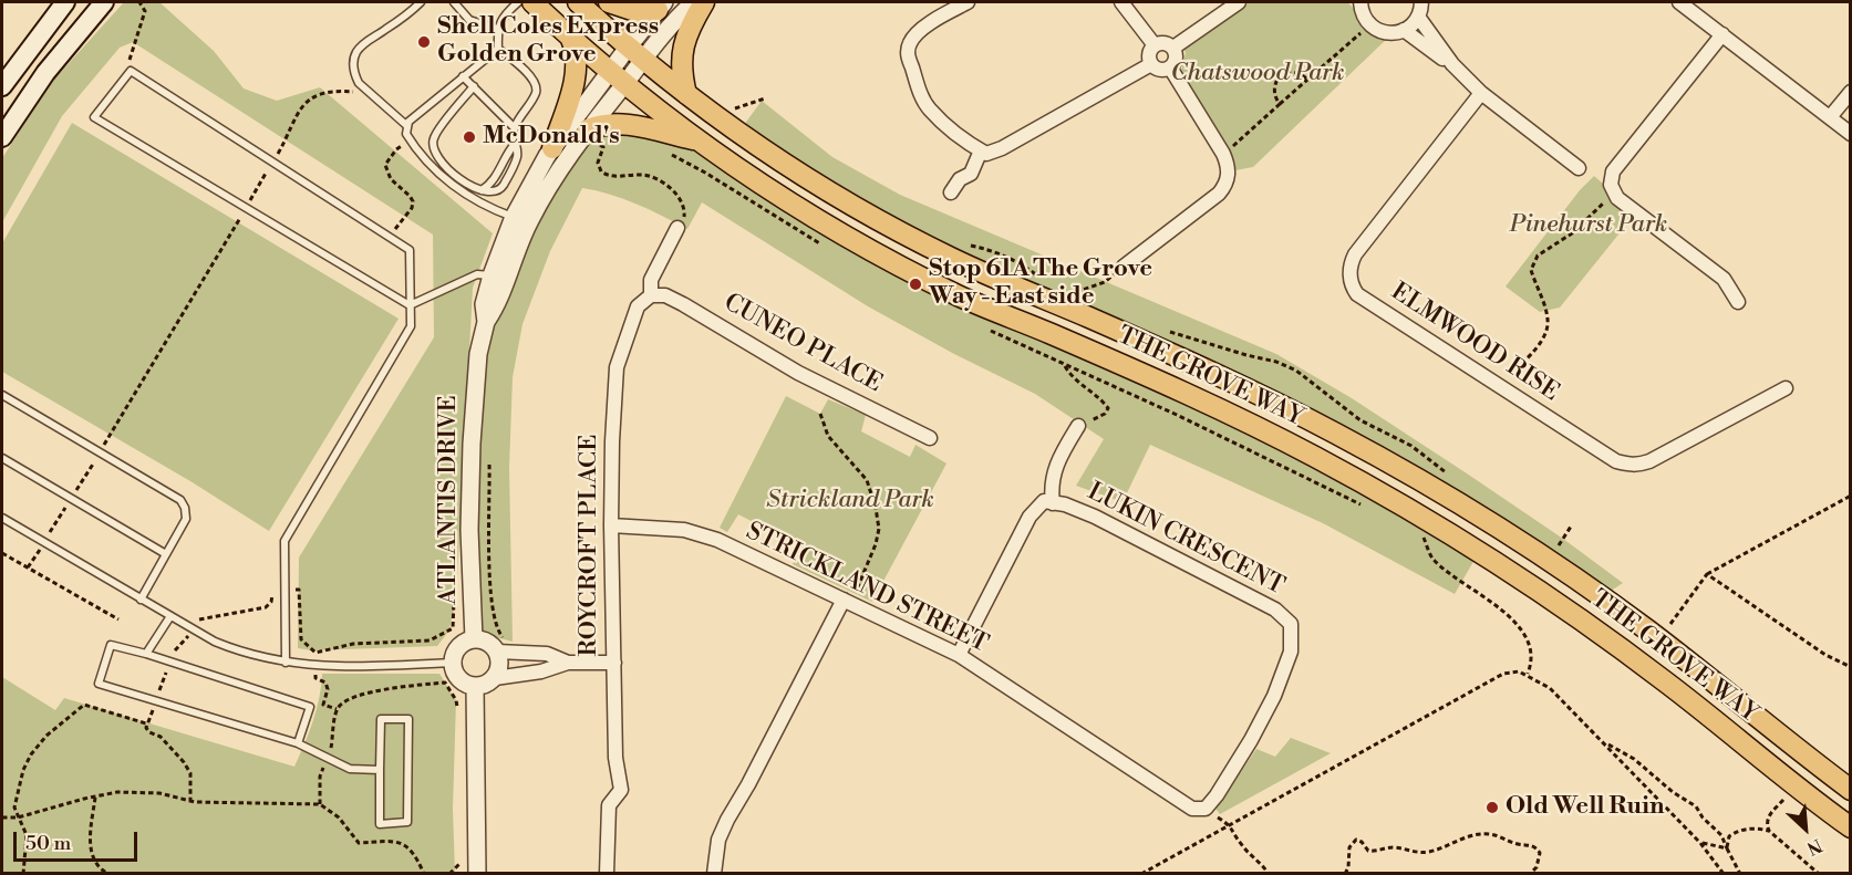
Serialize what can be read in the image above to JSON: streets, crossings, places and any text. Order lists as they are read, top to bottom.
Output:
{
  "streets": {
    "main road": ["THE GROVE WAY"],
    "street": [
      "ELMWOOD RISE",
      "CUNEO PLACE",
      "ATLANTIS DRIVE",
      "LUKIN CRESCENT",
      "ROYCROFT PLACE",
      "STRICKLAND STREET"
    ]
  },
  "crossings": [
    ["CUNEO PLACE", "ROYCROFT PLACE"],
    ["THE GROVE WAY", "ATLANTIS DRIVE"],
    ["LUKIN CRESCENT", "STRICKLAND STREET"],
    ["ROYCROFT PLACE", "STRICKLAND STREET"]
  ],
  "parks": ["Chatswood Park", "Pinehurst Park", "Strickland Park"],
  "places": [
    "Shell Coles Express Golden Grove",
    "McDonald's",
    "Stop 61A The Grove Way - East side",
    "Old Well Ruin"
  ],
  "scale_bar": "50 m",
  "north": "bottom right"
}
